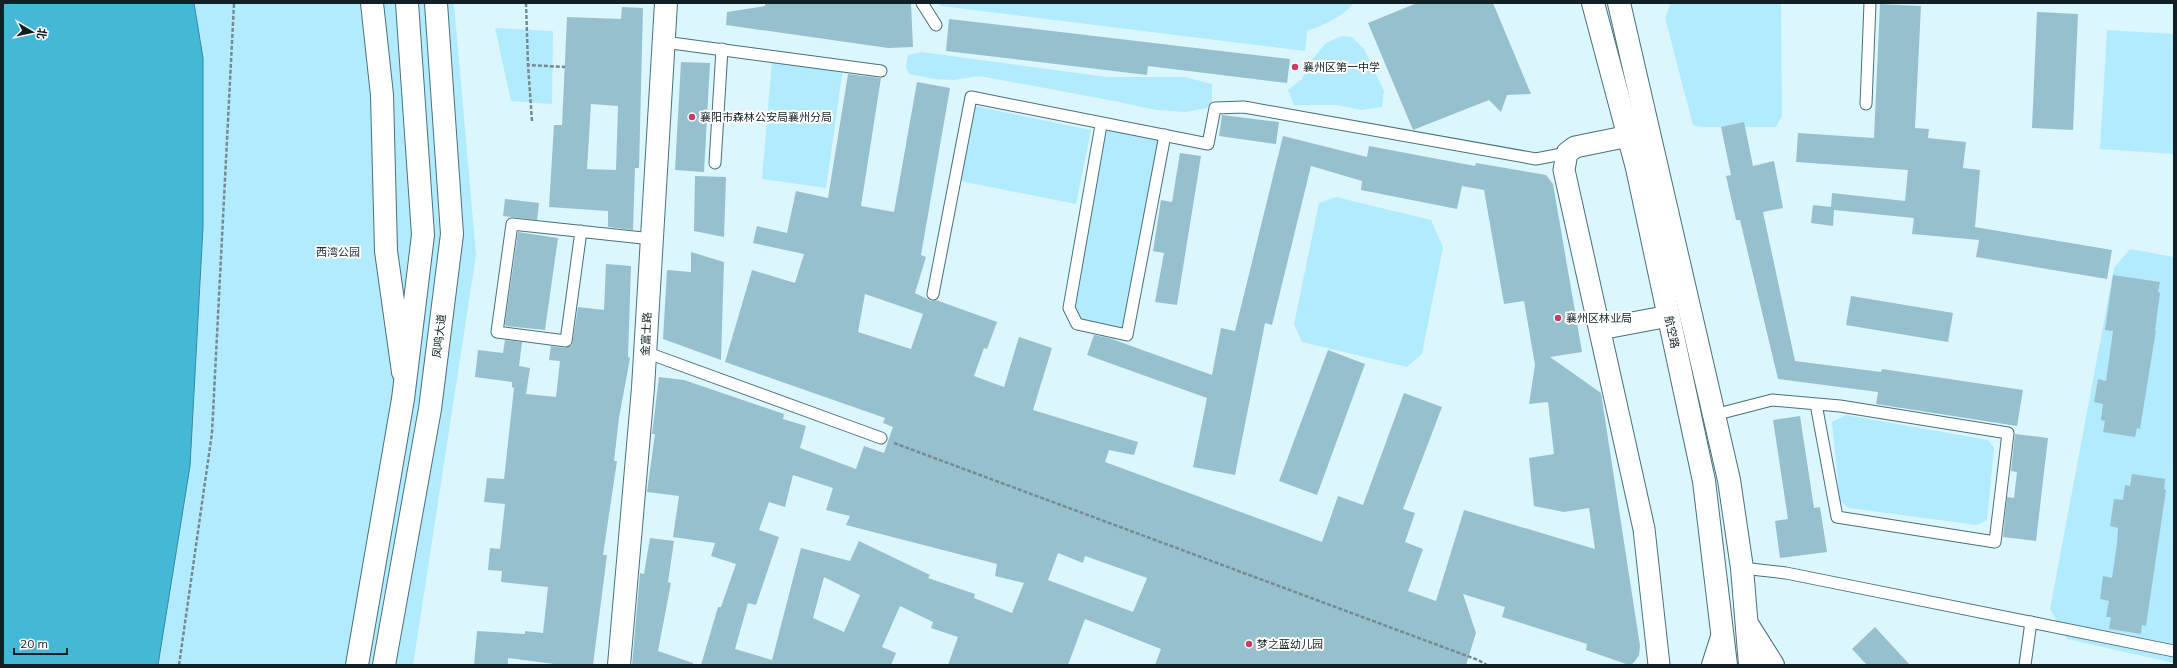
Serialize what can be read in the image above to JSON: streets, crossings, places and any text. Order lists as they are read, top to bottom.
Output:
{
  "streets": {
    "main road": ["航空路", "金富士路", "凤鸣大道"]
  },
  "parks": ["西湾公园"],
  "places": [
    "襄州区第一中学",
    "襄阳市森林公安局襄州分局",
    "襄州区林业局",
    "梦之蓝幼儿园"
  ],
  "scale_bar": "20 m",
  "north": "right"
}
